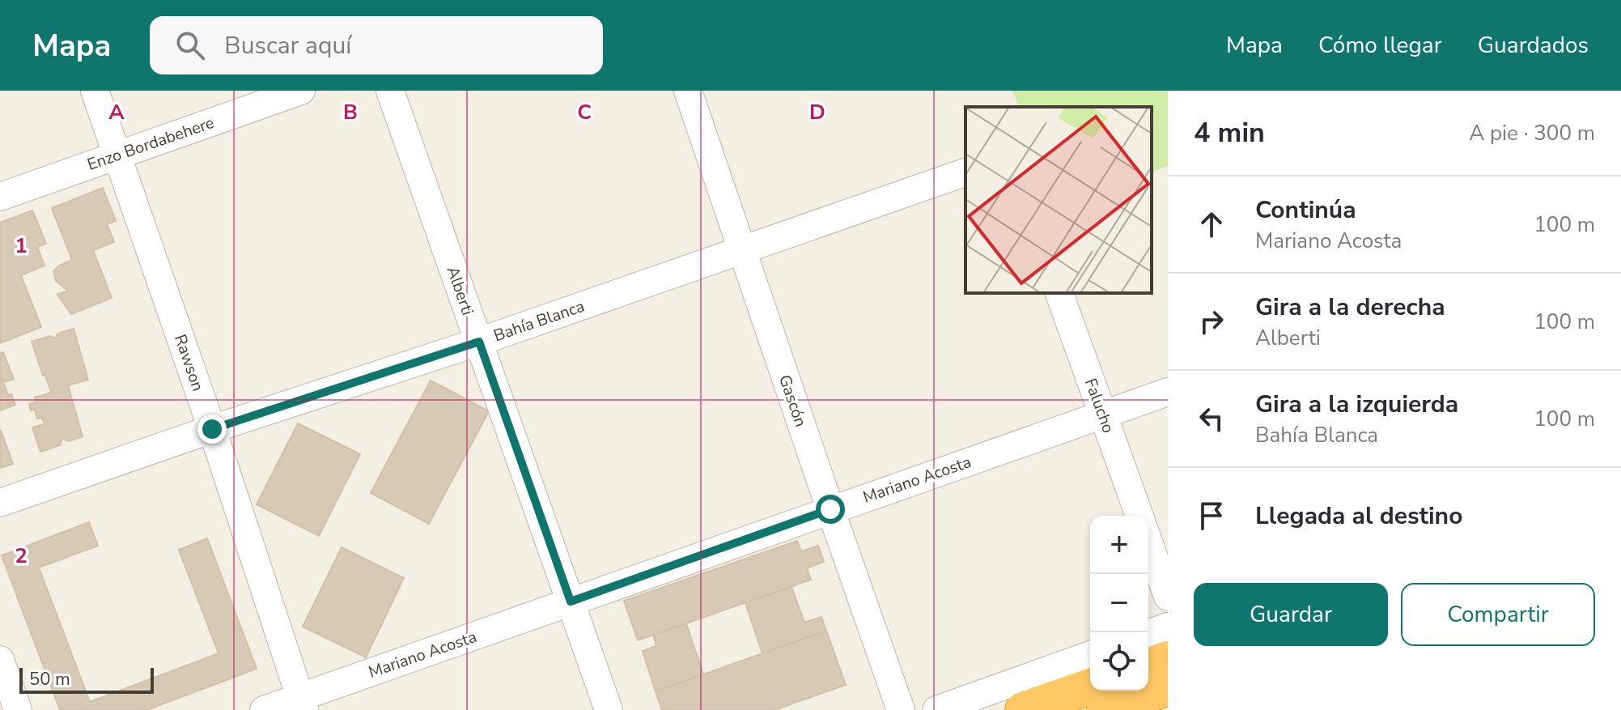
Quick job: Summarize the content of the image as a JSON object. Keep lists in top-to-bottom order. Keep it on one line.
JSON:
{"streets":{"street":["Enzo Bordabehere","Alberti","Bahía Blanca","Rawson","Gascón","Falucho","Mariano Acosta"]},"crossings":[["Enzo Bordabehere","Rawson"],["Alberti","Bahía Blanca"],["Alberti","Mariano Acosta"],["Bahía Blanca","Rawson"],["Bahía Blanca","Gascón"],["Rawson","Mariano Acosta"],["Gascón","Mariano Acosta"],["Falucho","Mariano Acosta"]],"scale_bar":"50 m","page":{"header":"Mapa","search":"Buscar aquí","nav":["Mapa","Cómo llegar","Guardados"],"heading":["4 min","A pie · 300 m"],"list":[["Continúa","Mariano Acosta","100 m"],["Gira a la derecha","Alberti","100 m"],["Gira a la izquierda","Bahía Blanca","100 m"],"Llegada al destino"],"map_buttons":["+","−"],"buttons":["Guardar","Compartir"],"scale":"50 m"},"grid":{"columns":["A","B","C","D"],"rows":["1","2"]}}
